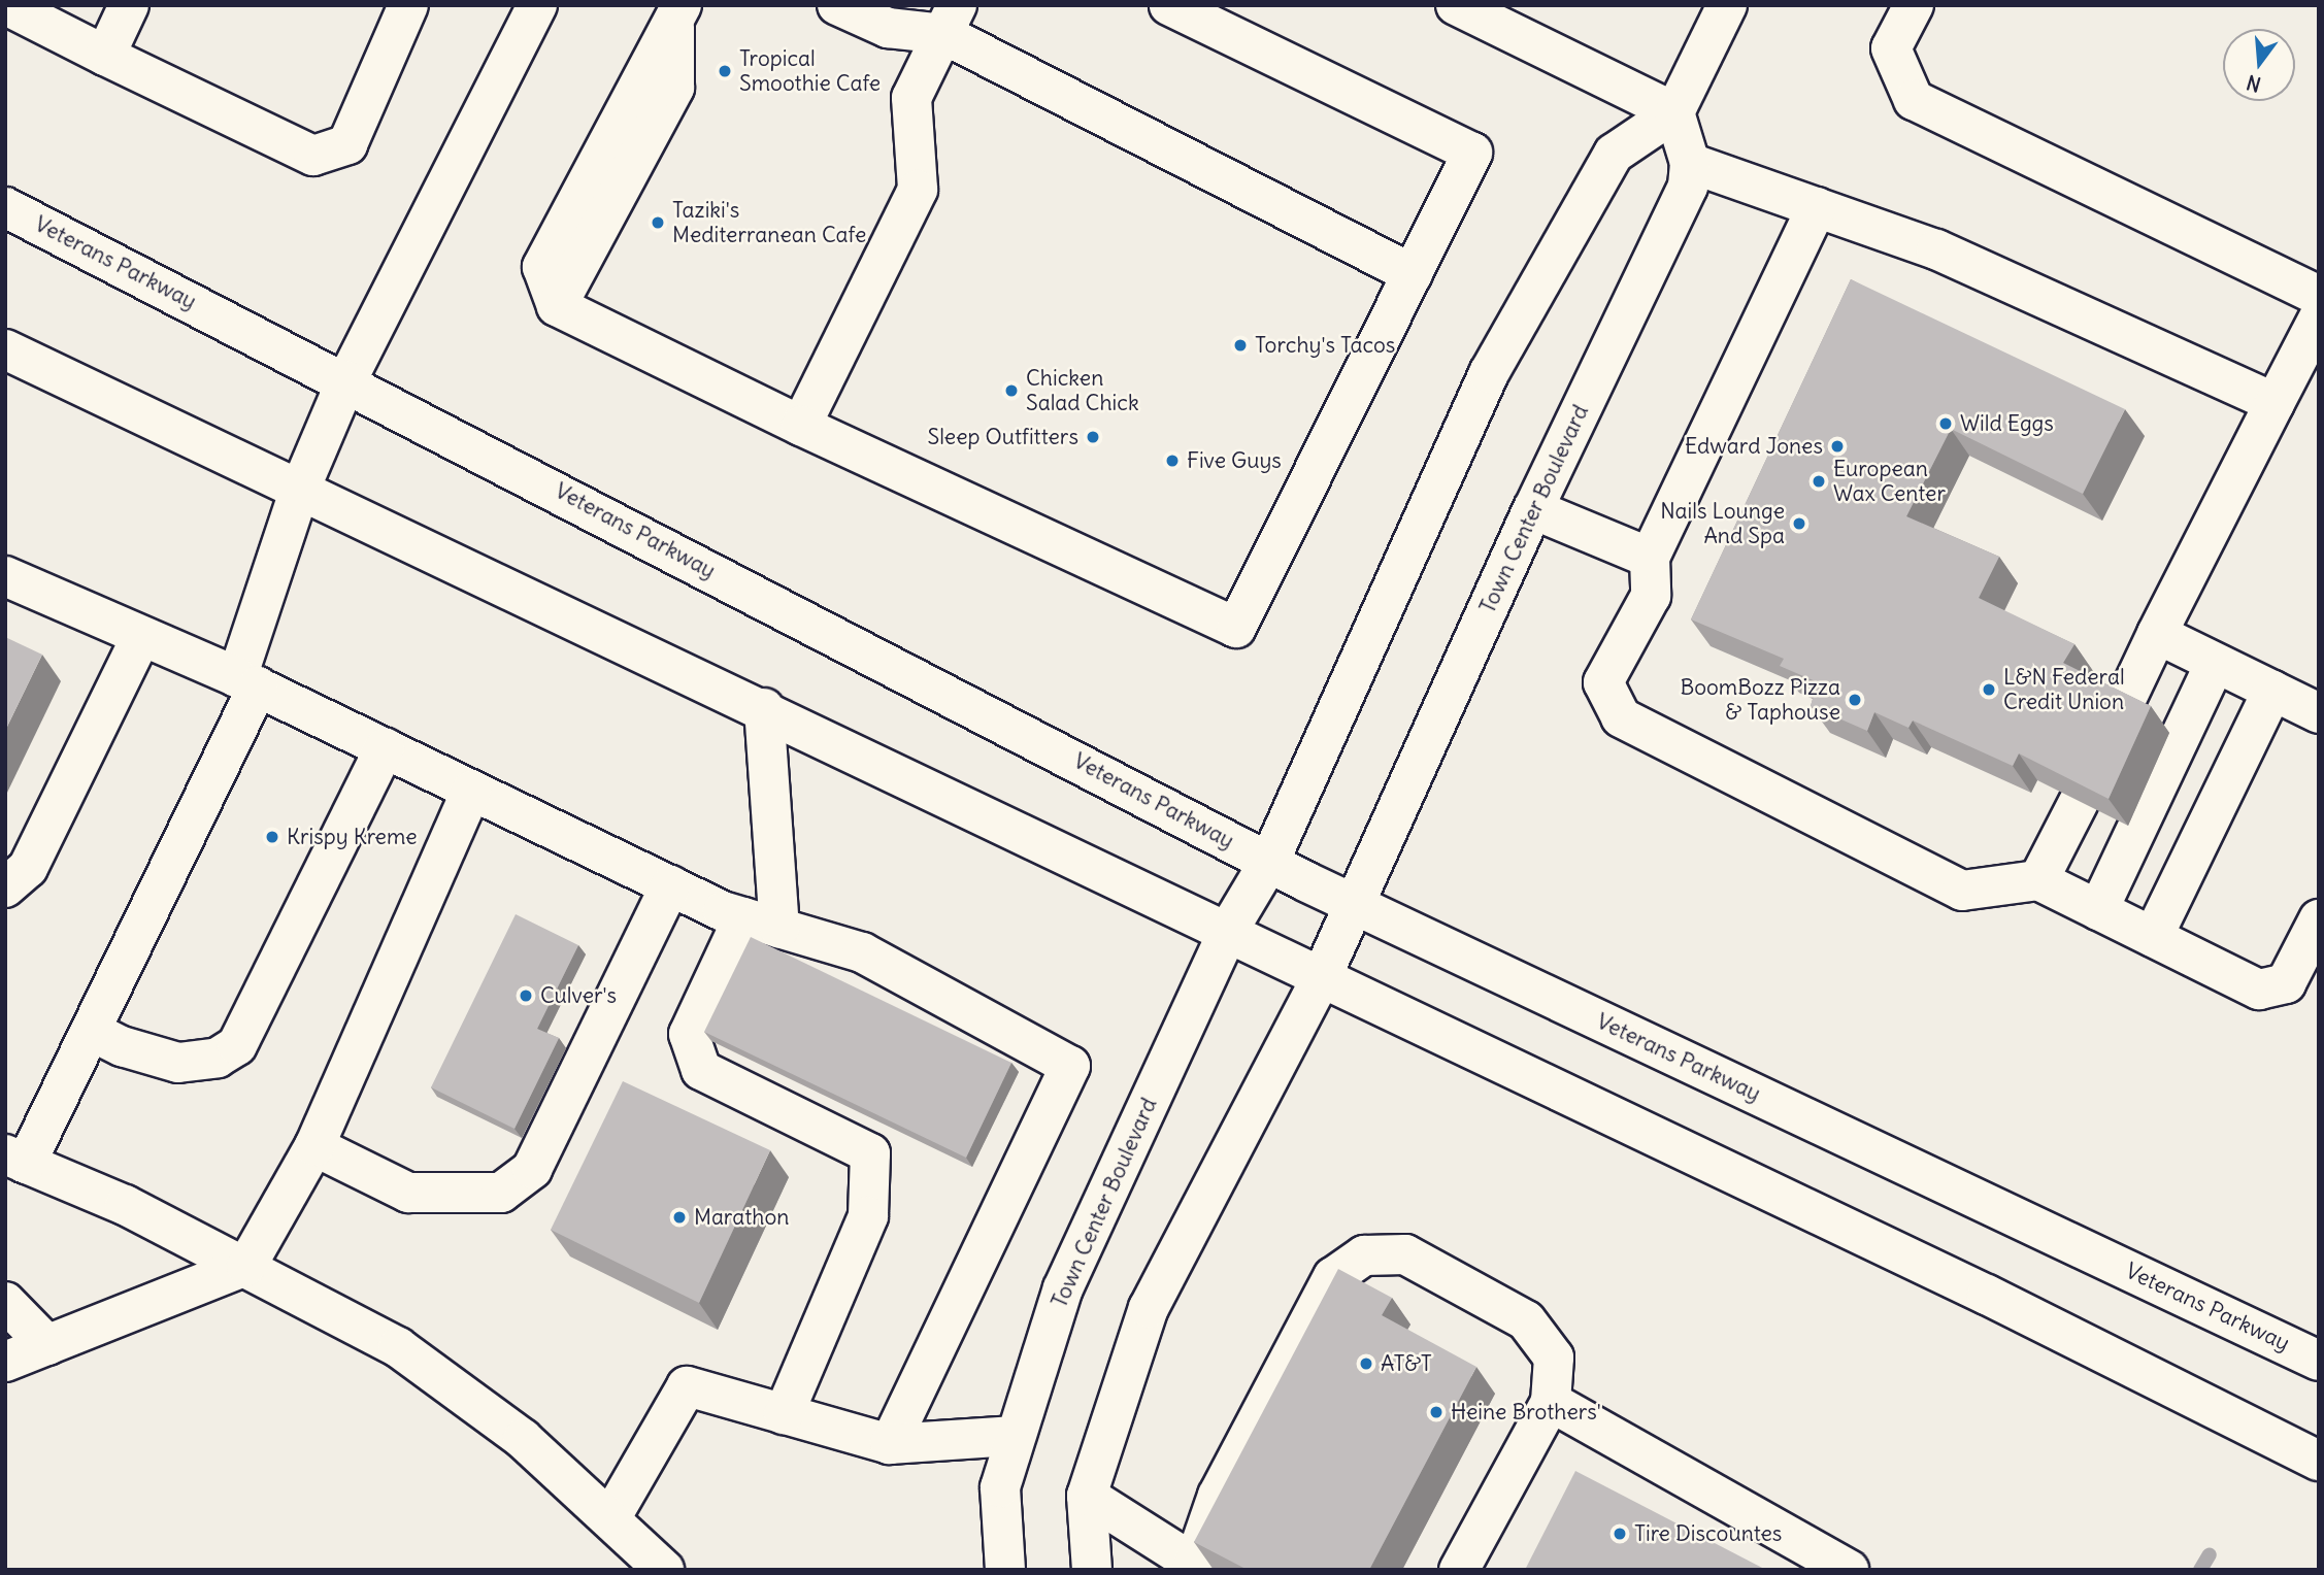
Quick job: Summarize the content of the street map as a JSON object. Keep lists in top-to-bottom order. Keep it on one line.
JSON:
{"streets":{"main road":["Veterans Parkway","Town Center Boulevard"]},"crossings":[["Veterans Parkway","Town Center Boulevard"]],"places":["Tropical Smoothie Cafe","Taziki's Mediterranean Cafe","Torchy's Tacos","Chicken Salad Chick","Wild Eggs","Sleep Outfitters","Edward Jones","Five Guys","European Wax Center","Nails Lounge And Spa","L&N Federal Credit Union","BoomBozz Pizza & Taphouse","Krispy Kreme","Culver's","Marathon","AT&T","Heine Brothers'","Tire Discountes"],"north":"bottom"}
